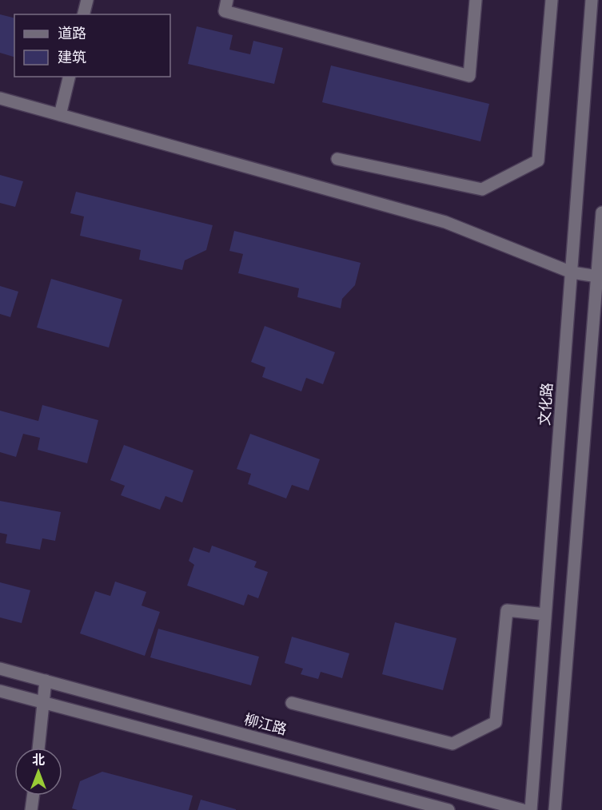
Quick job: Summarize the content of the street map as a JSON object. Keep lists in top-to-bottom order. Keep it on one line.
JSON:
{"streets":{"street":["文化路","柳江路"]},"legend":["道路","建筑"],"north":"top"}
